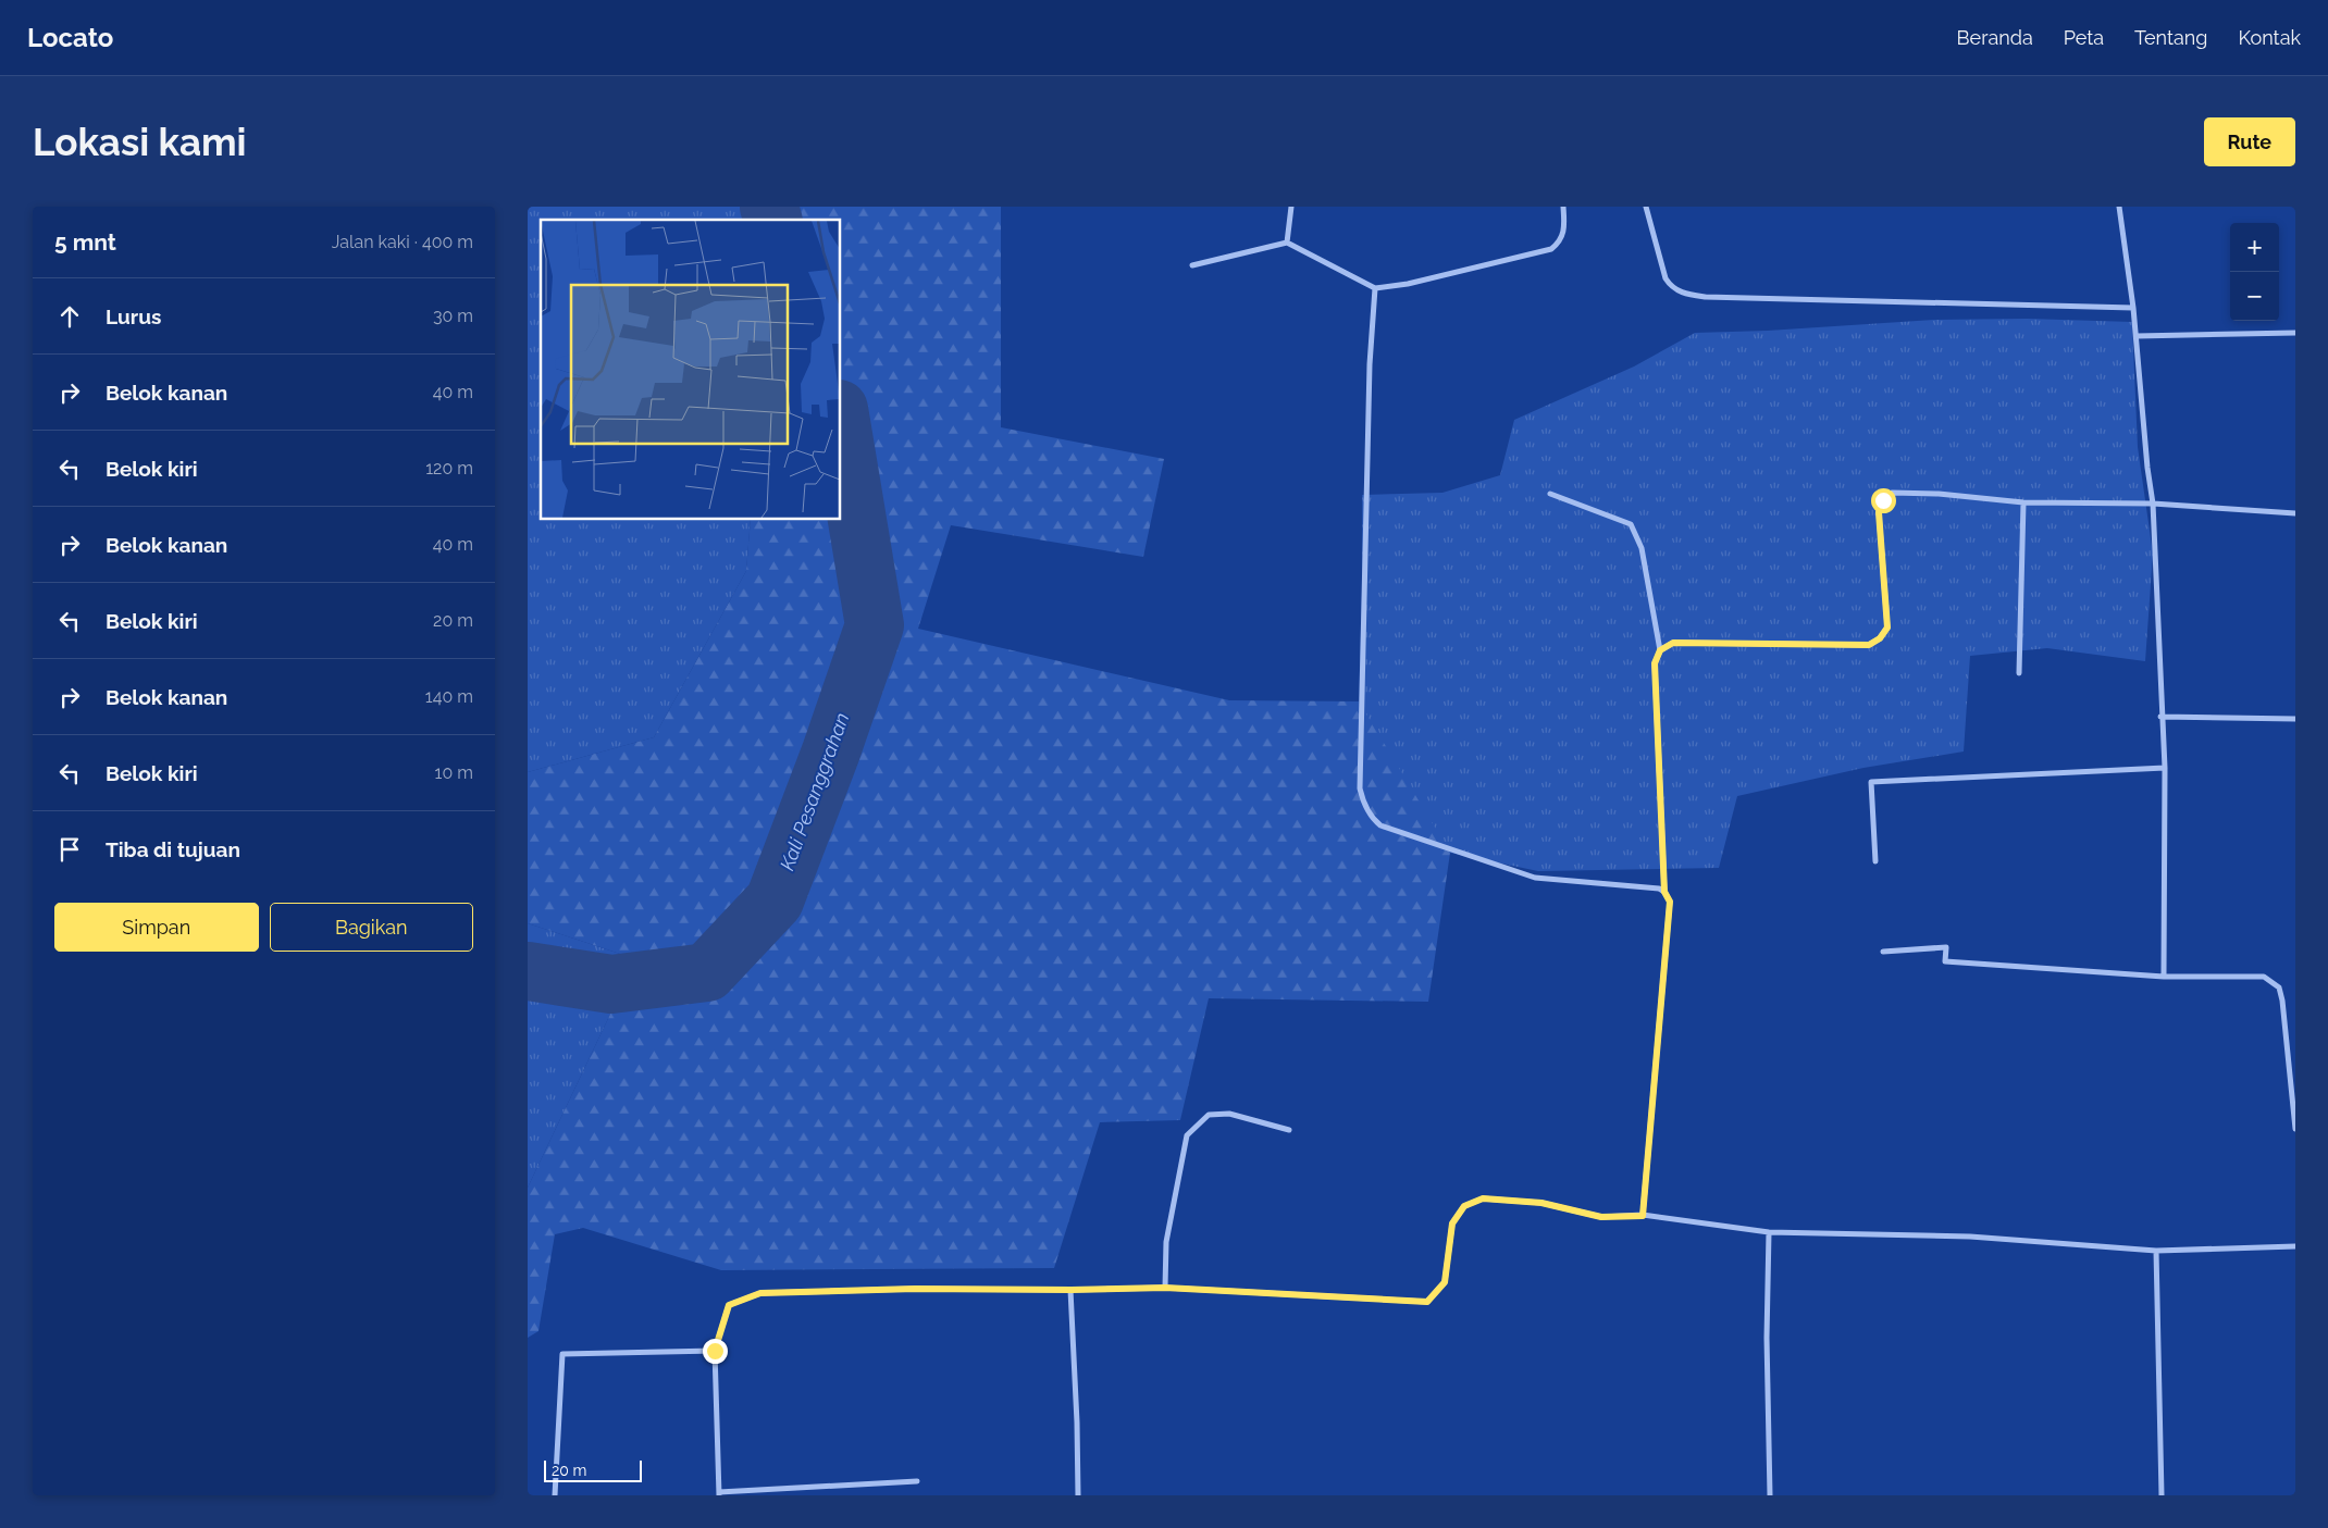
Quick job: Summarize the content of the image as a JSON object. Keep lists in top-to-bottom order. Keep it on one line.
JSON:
{"water":["Kali Pesanggrahan"],"scale_bar":"20 m","page":{"header":"Locato","nav":["Beranda","Peta","Tentang","Kontak"],"buttons":["Rute",["Simpan","Bagikan"]],"title":"Lokasi kami","heading":["5 mnt","Jalan kaki · 400 m"],"map_buttons":["+","−"],"list":[["Lurus","30 m"],["Belok kanan","40 m"],["Belok kiri","120 m"],["Belok kanan","40 m"],["Belok kiri","20 m"],["Belok kanan","140 m"],["Belok kiri","10 m"],"Tiba di tujuan"],"scale":"20 m"}}
